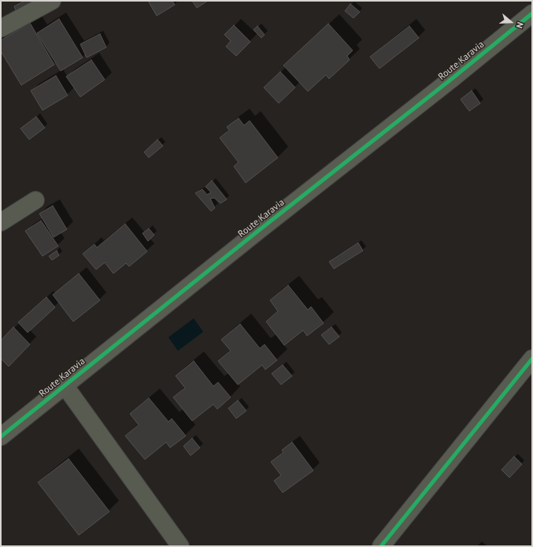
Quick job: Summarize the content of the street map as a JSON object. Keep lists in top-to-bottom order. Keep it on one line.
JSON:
{"streets":{"street":["Route Karavia"]},"north":"right"}
